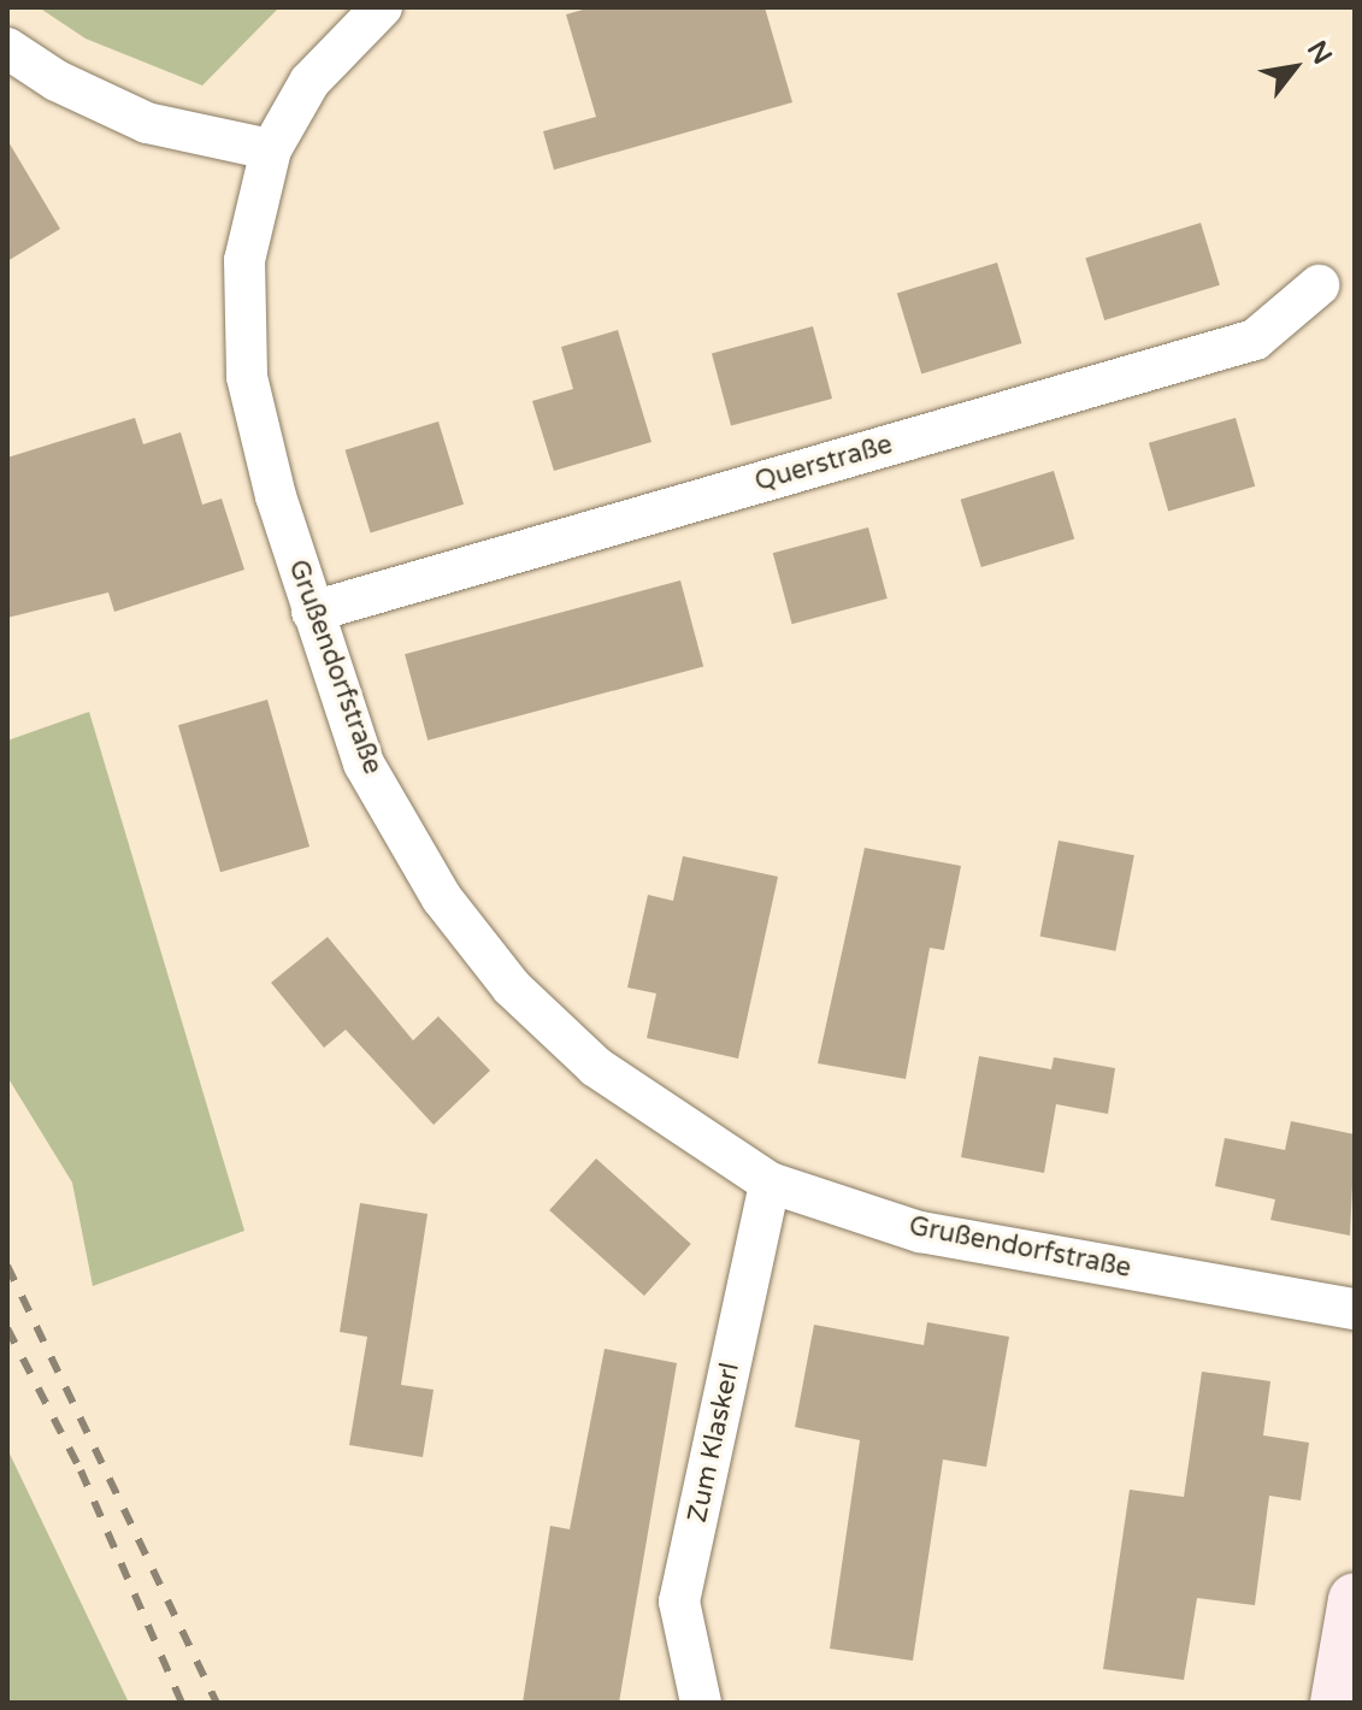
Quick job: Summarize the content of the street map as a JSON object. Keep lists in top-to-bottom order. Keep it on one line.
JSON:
{"streets":{"street":["Querstraße","Grußendorfstraße","Zum Klaskerl"]},"crossings":[["Querstraße","Grußendorfstraße"],["Grußendorfstraße","Zum Klaskerl"]],"north":"top right"}
